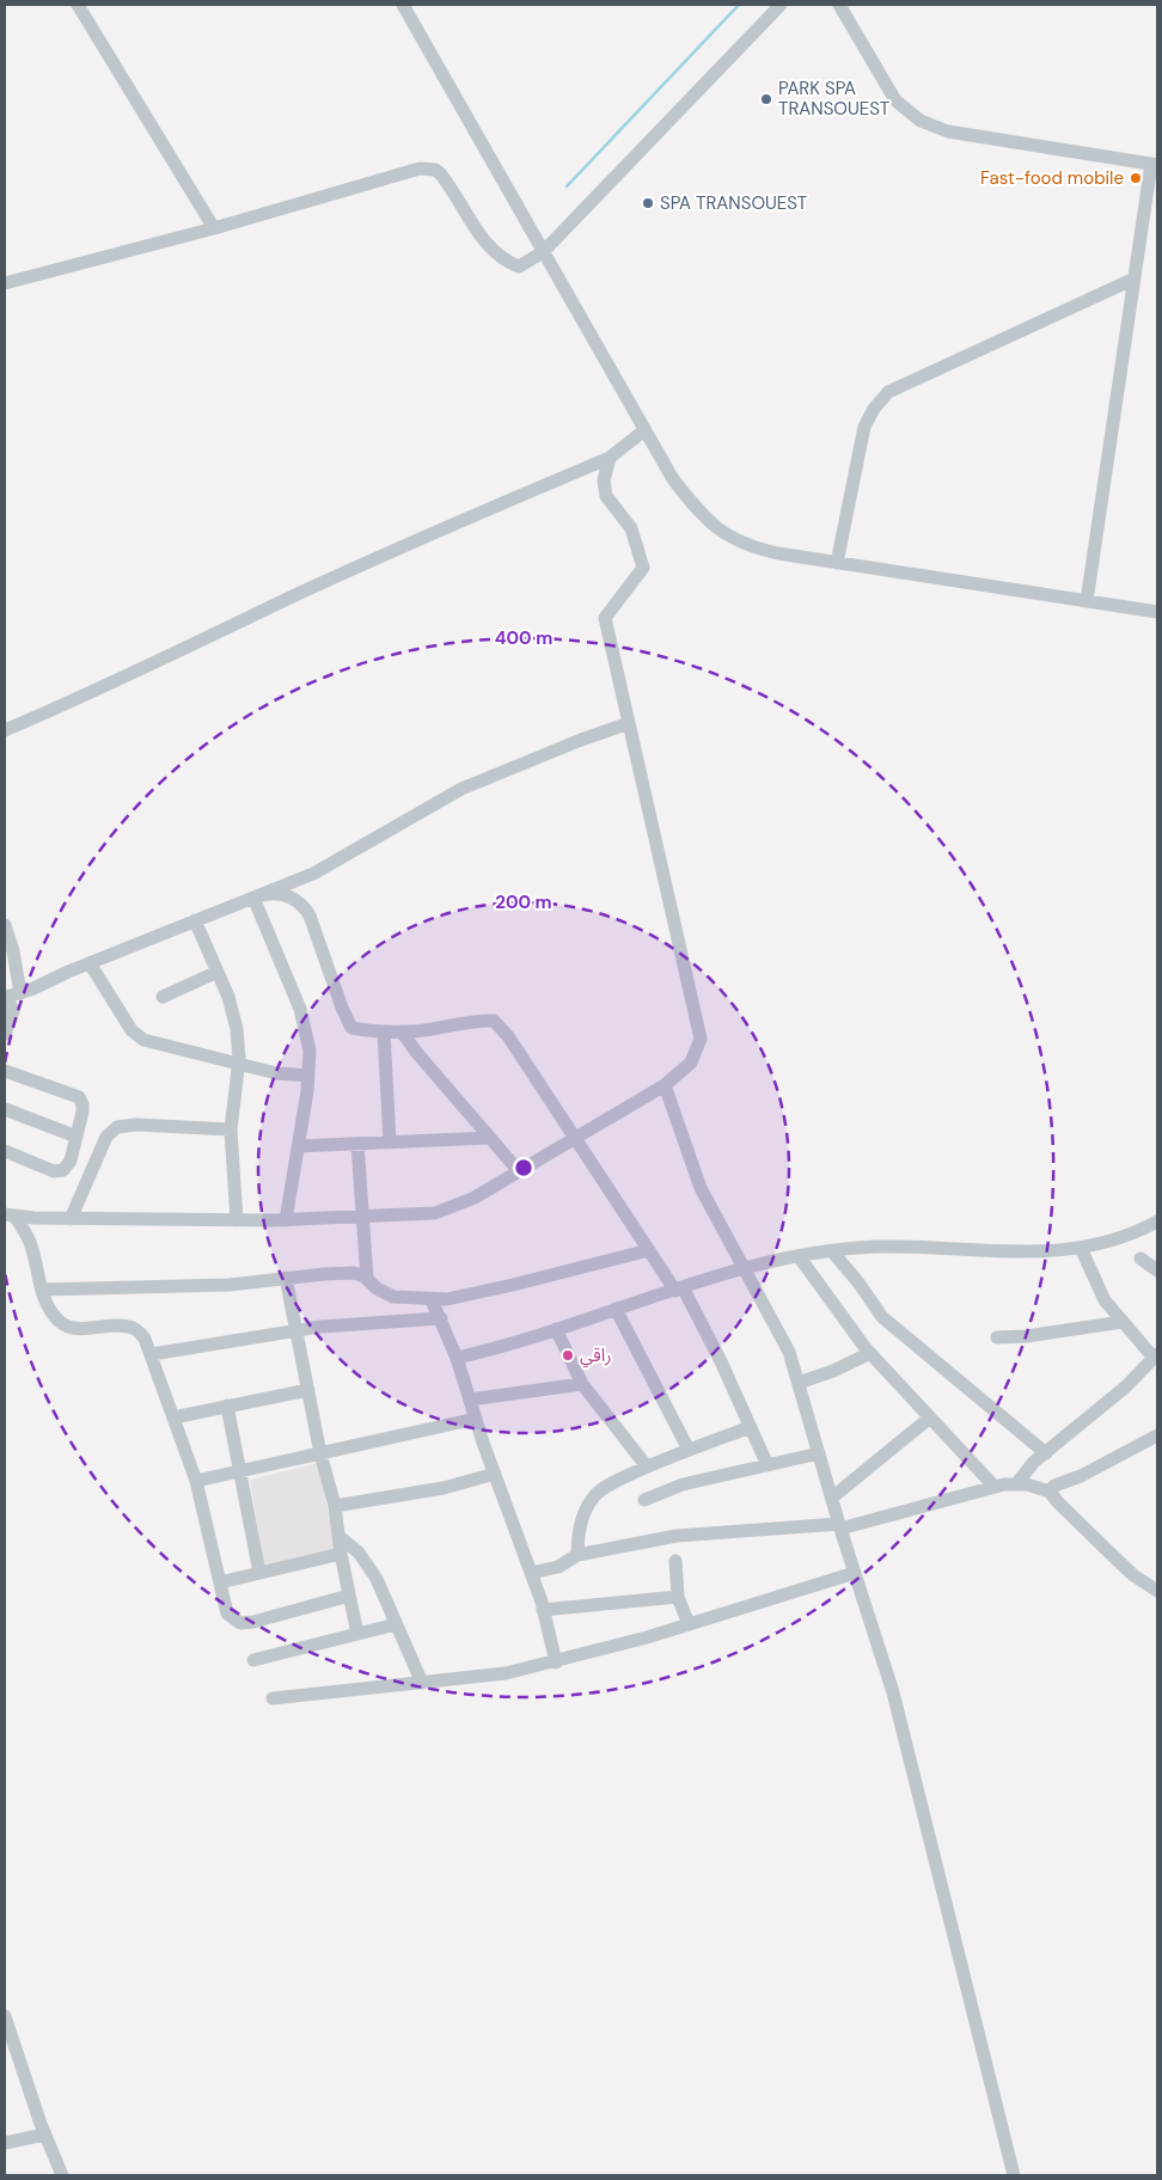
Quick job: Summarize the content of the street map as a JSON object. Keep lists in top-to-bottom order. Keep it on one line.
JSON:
{"places":["PARK SPA TRANSOUEST","Fast-food mobile","SPA TRANSOUEST","راقي"],"rings":["400 m","200 m"]}
